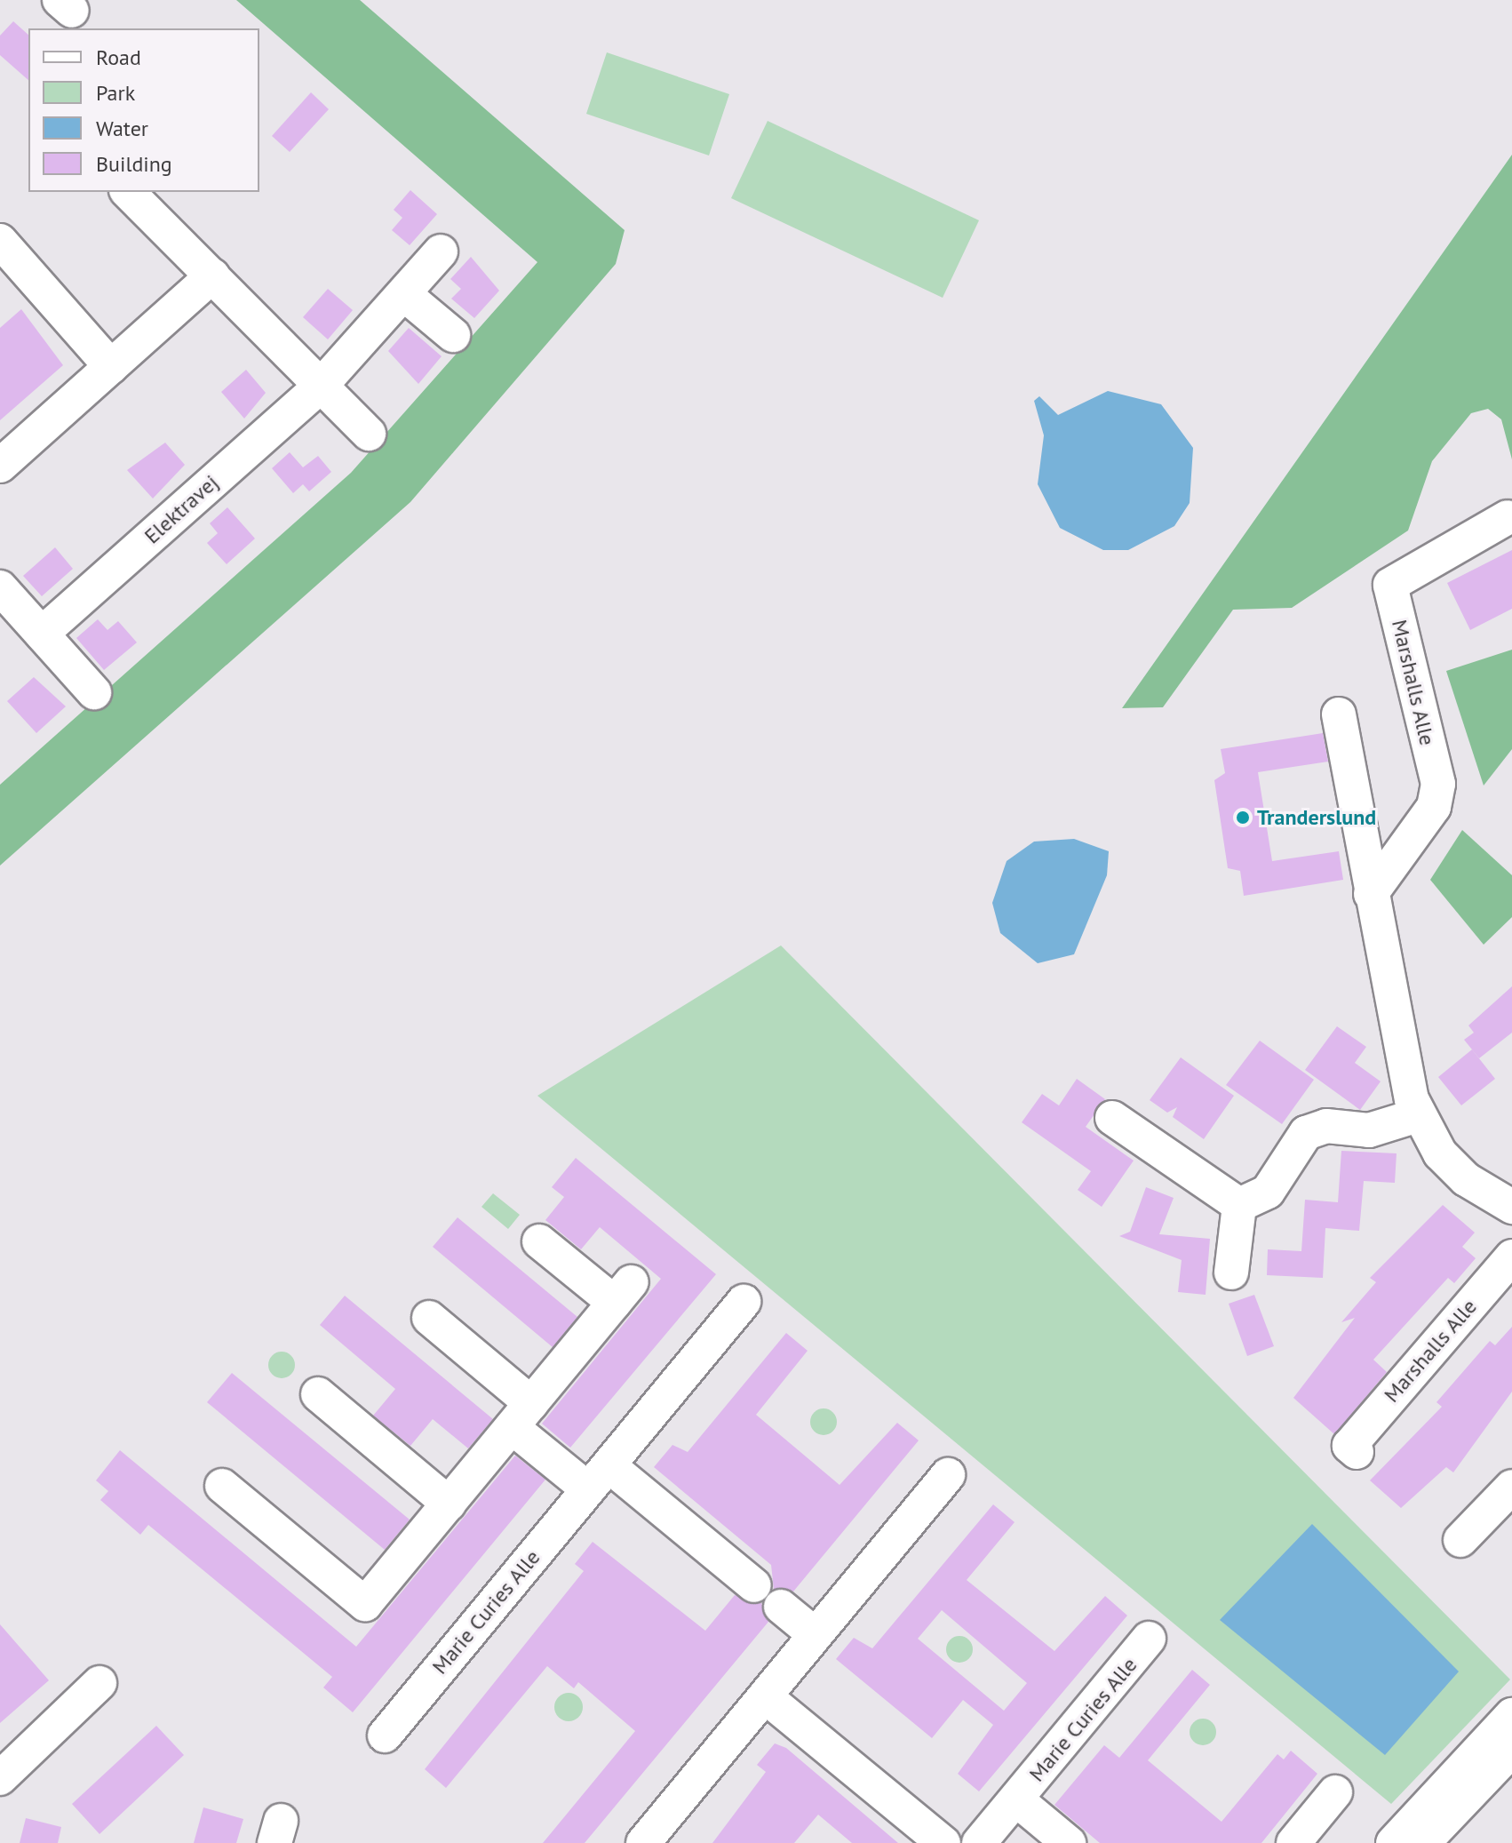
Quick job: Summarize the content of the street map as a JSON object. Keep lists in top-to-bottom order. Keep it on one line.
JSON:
{"streets":{"street":["Elektravej","Marshalls Alle","Marie Curies Alle"]},"places":["Tranderslund"],"legend":["Road","Park","Water","Building"]}
